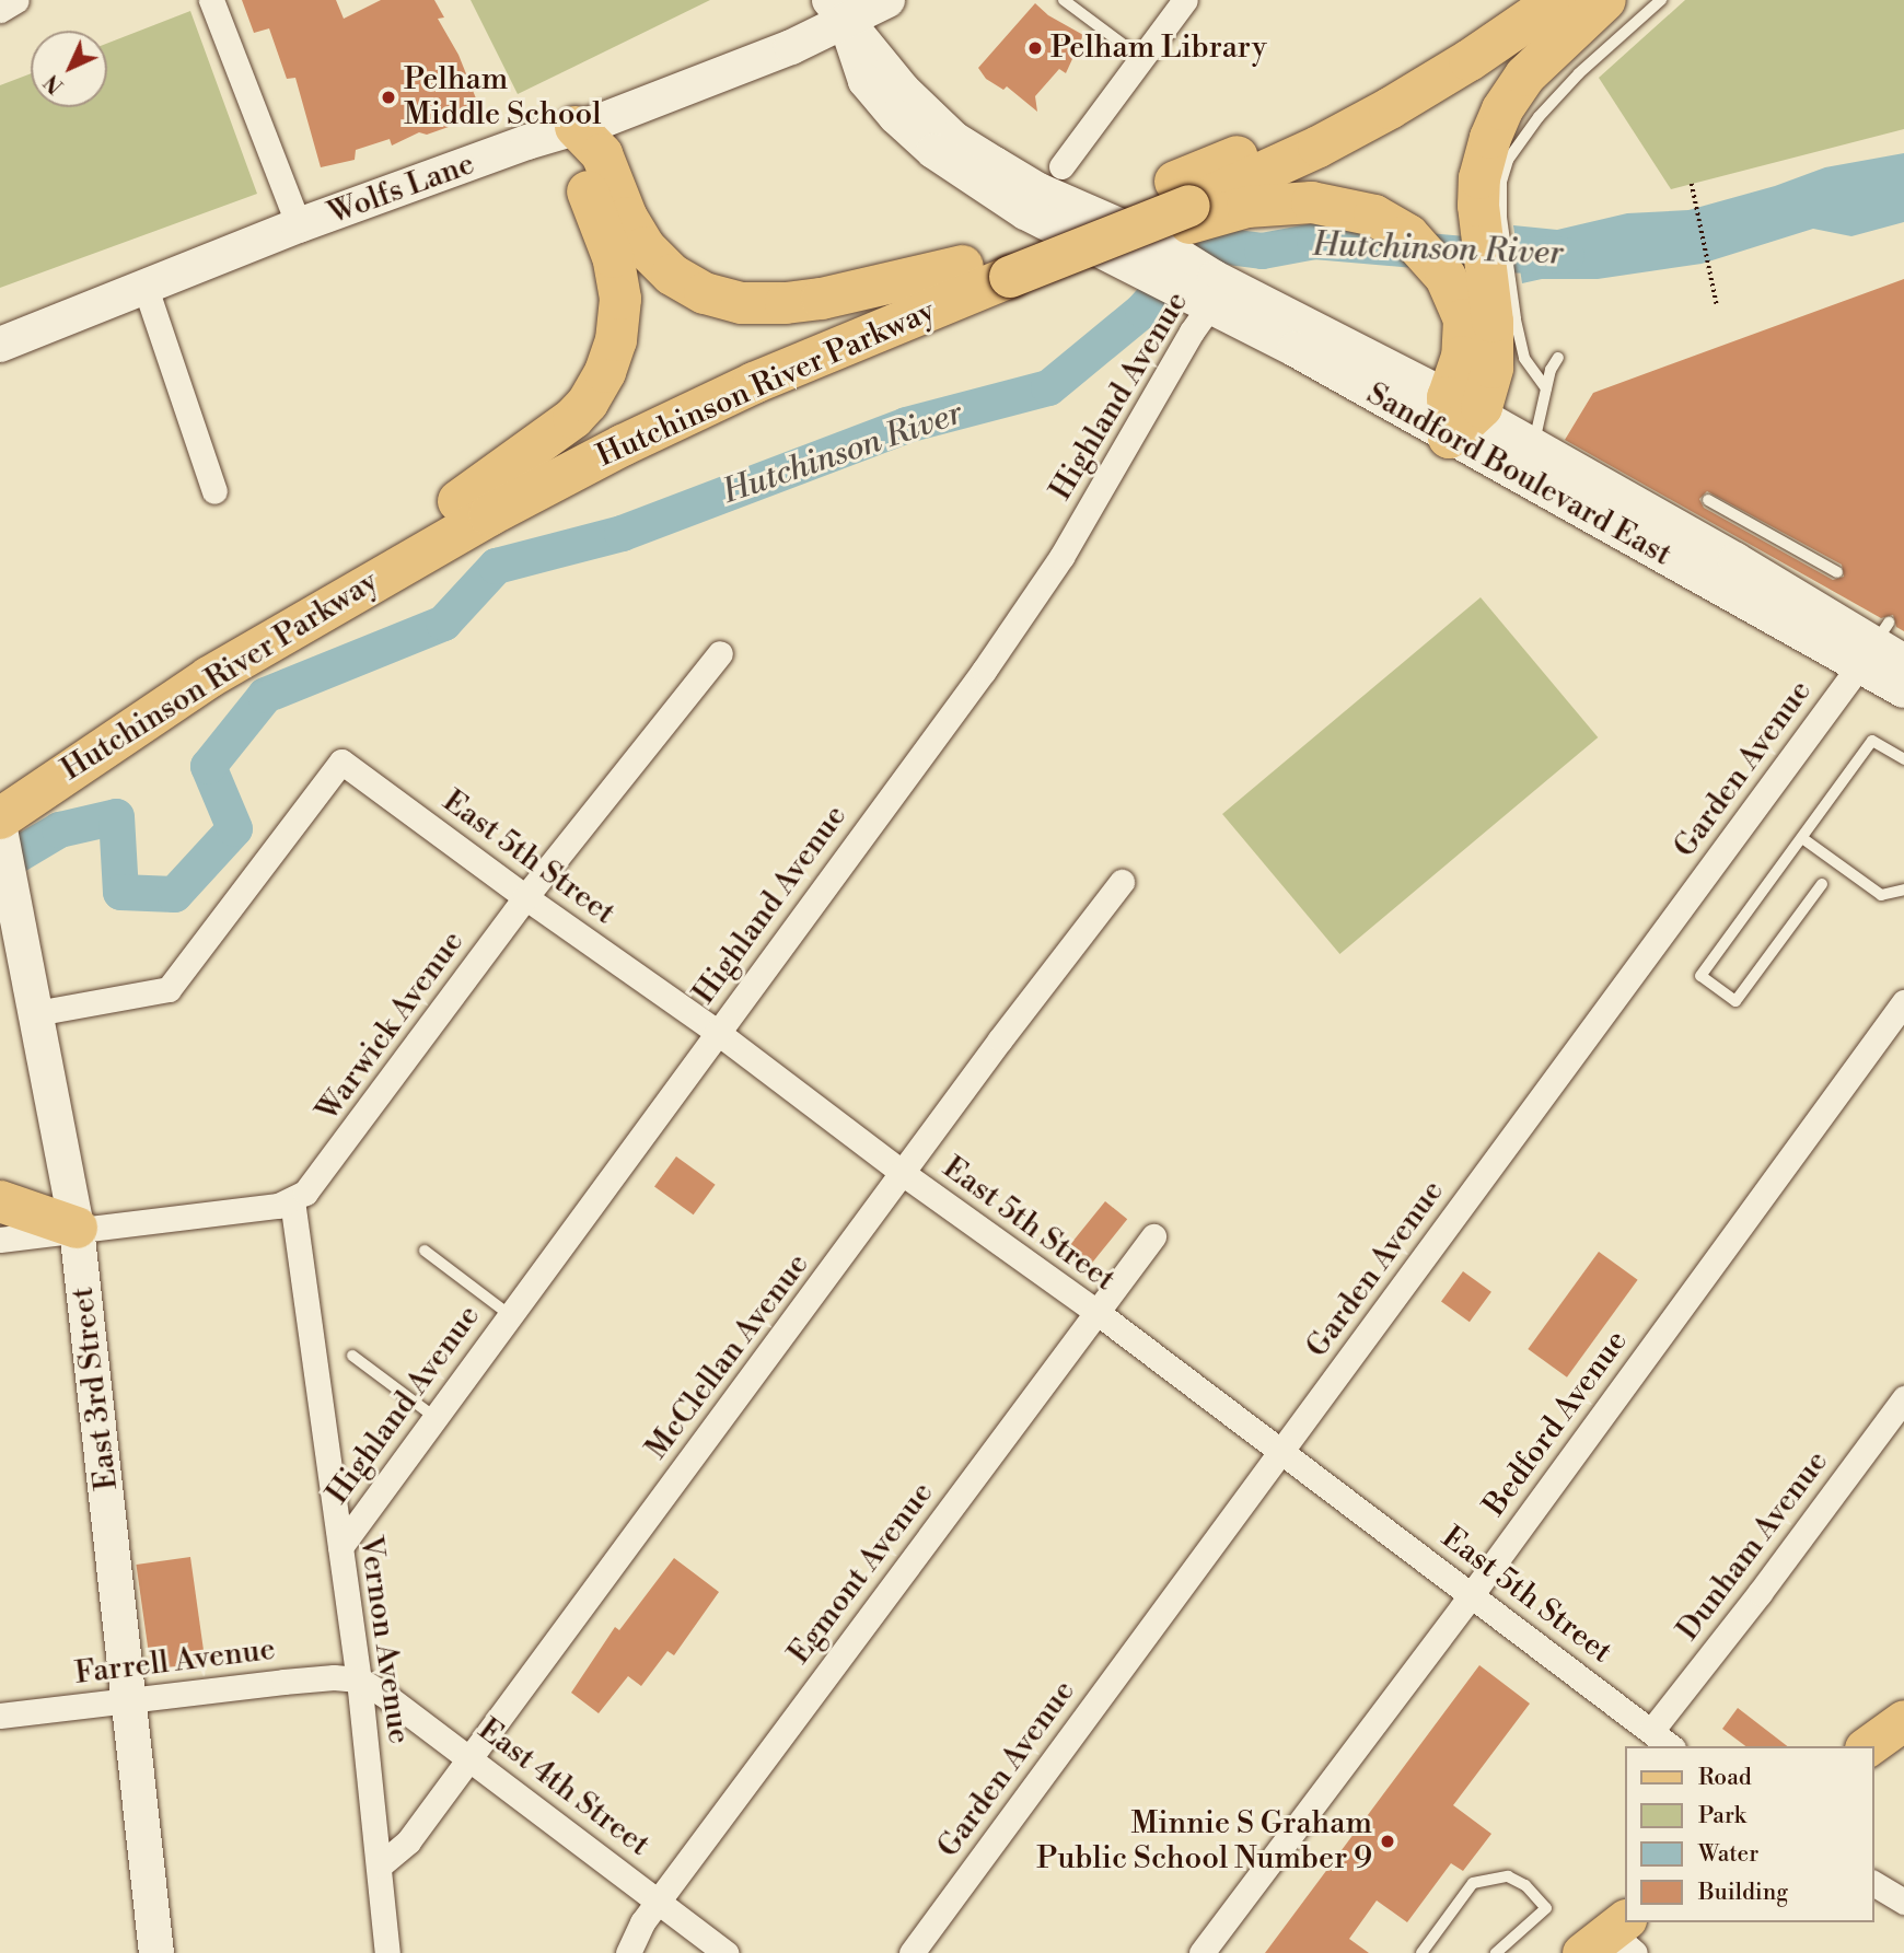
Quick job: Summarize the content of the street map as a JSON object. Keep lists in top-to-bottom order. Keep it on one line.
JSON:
{"streets":{"highway":["Hutchinson River Parkway"],"street":["Wolfs Lane","Highland Avenue","Sandford Boulevard East","Garden Avenue","East 5th Street","Warwick Avenue","McClellan Avenue","East 3rd Street","Bedford Avenue","Dunham Avenue","Egmont Avenue","Vernon Avenue","Farrell Avenue","East 4th Street"]},"crossings":[["Wolfs Lane","Sandford Boulevard East"],["Hutchinson River Parkway","Sandford Boulevard East"],["Highland Avenue","Sandford Boulevard East"],["Highland Avenue","East 5th Street"],["Highland Avenue","Vernon Avenue"],["Sandford Boulevard East","Garden Avenue"],["Garden Avenue","East 5th Street"],["East 5th Street","Warwick Avenue"],["East 5th Street","McClellan Avenue"],["East 5th Street","East 3rd Street"],["East 5th Street","Bedford Avenue"],["East 5th Street","Dunham Avenue"],["East 5th Street","Egmont Avenue"],["Warwick Avenue","East 3rd Street"],["Warwick Avenue","Vernon Avenue"],["McClellan Avenue","Vernon Avenue"],["McClellan Avenue","East 4th Street"],["East 3rd Street","Farrell Avenue"],["Egmont Avenue","East 4th Street"],["Vernon Avenue","Farrell Avenue"],["Vernon Avenue","East 4th Street"],["Farrell Avenue","East 4th Street"]],"water":["Hutchinson River"],"places":["Pelham Library","Pelham Middle School","Minnie S Graham Public School Number 9"],"legend":["Road","Park","Water","Building"],"north":"bottom left"}
